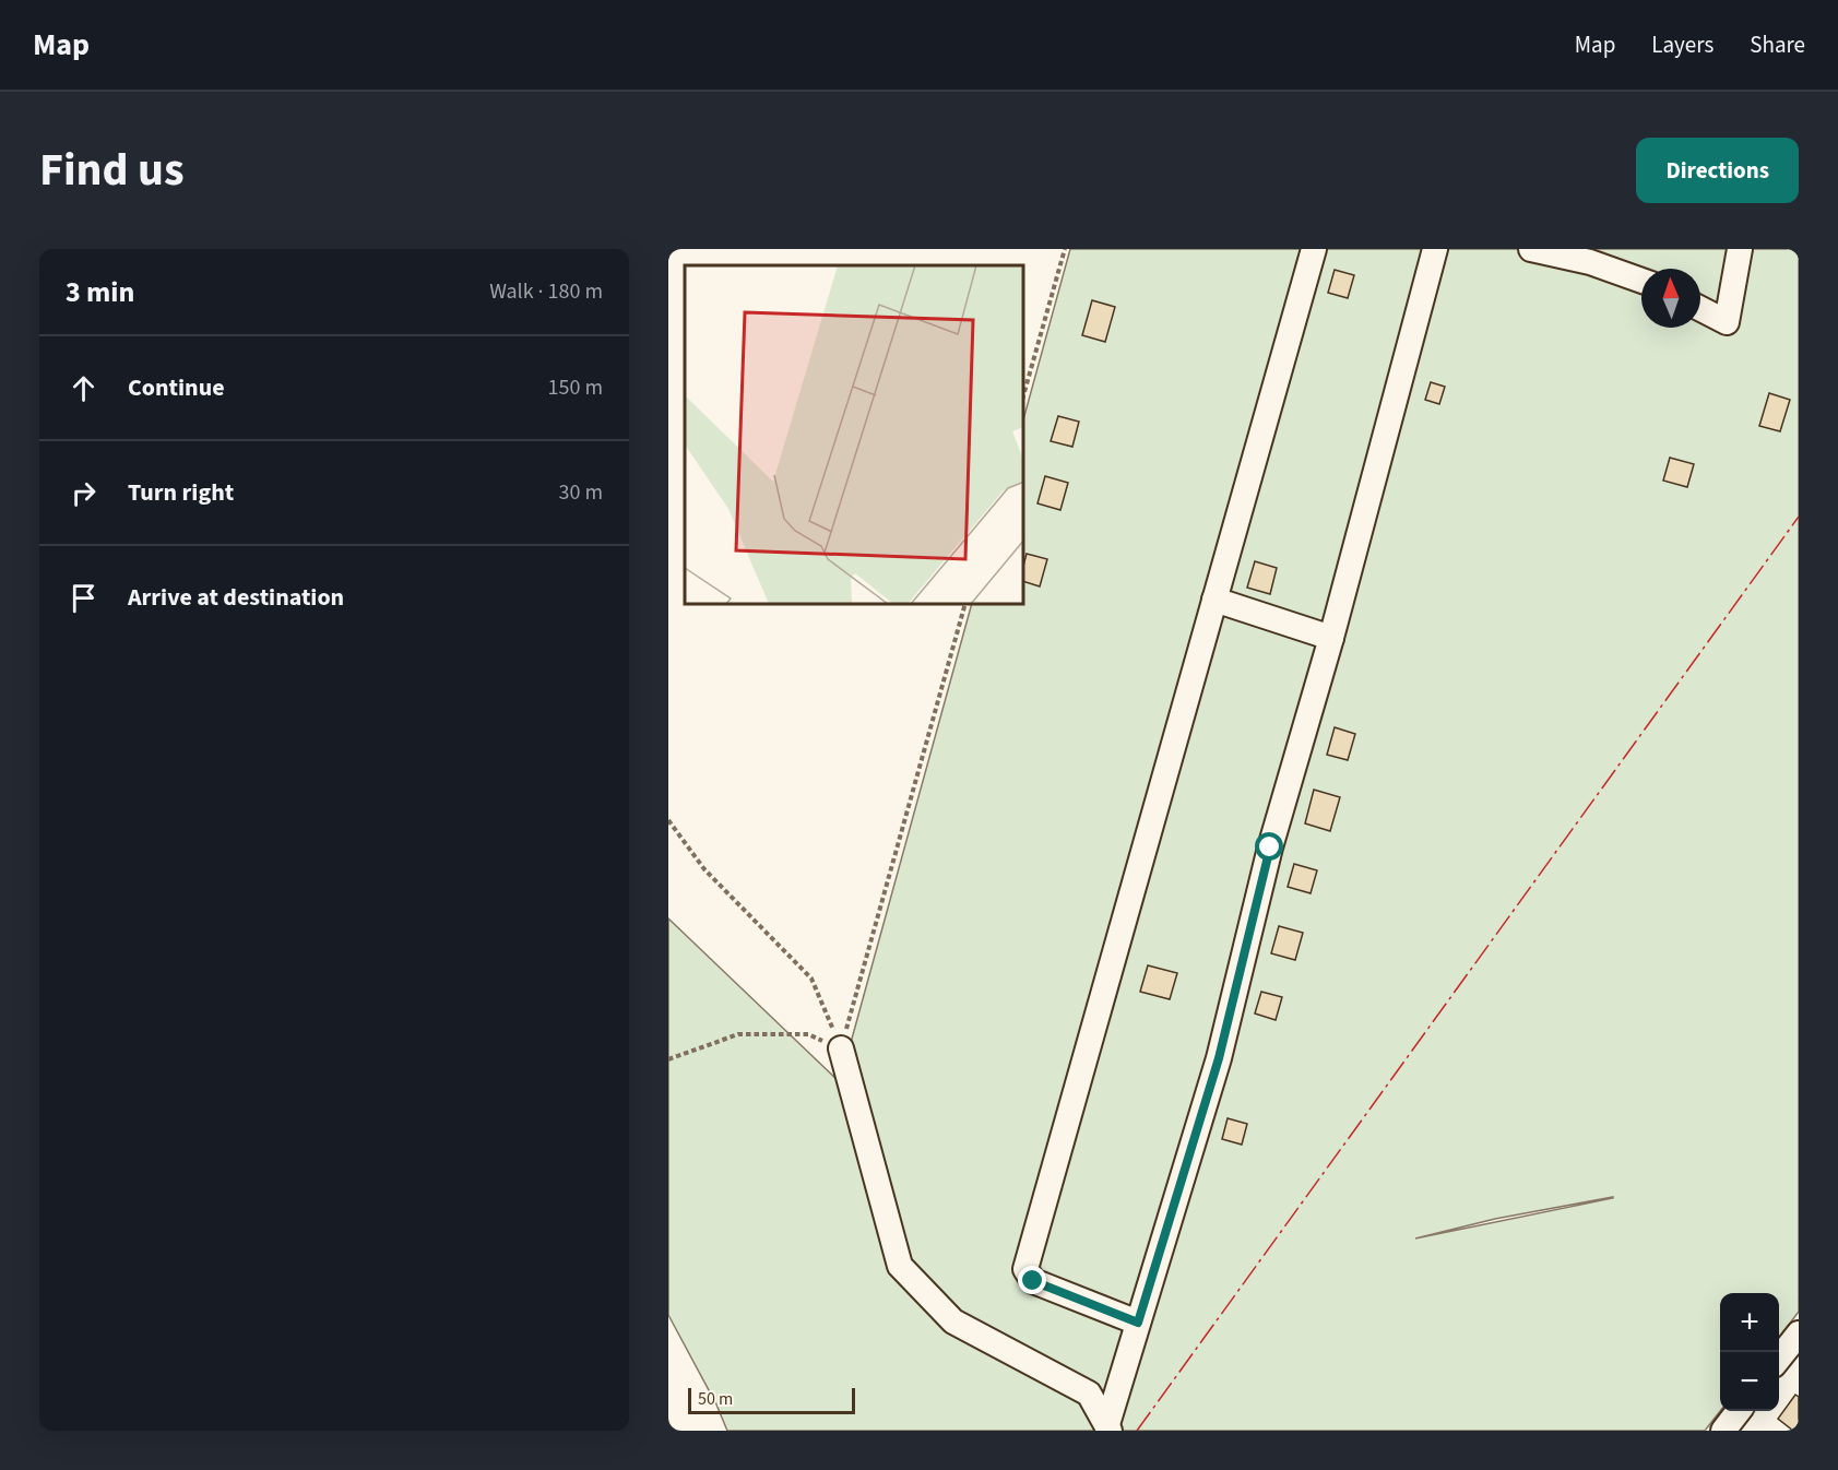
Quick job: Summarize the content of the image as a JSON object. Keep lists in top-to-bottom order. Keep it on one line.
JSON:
{"scale_bar":"50 m","north":"top","page":{"header":"Map","nav":["Map","Layers","Share"],"title":"Find us","buttons":"Directions","heading":["3 min","Walk · 180 m"],"list":[["Continue","150 m"],["Turn right","30 m"],"Arrive at destination"],"map_buttons":["+","−"],"scale":"50 m"}}
